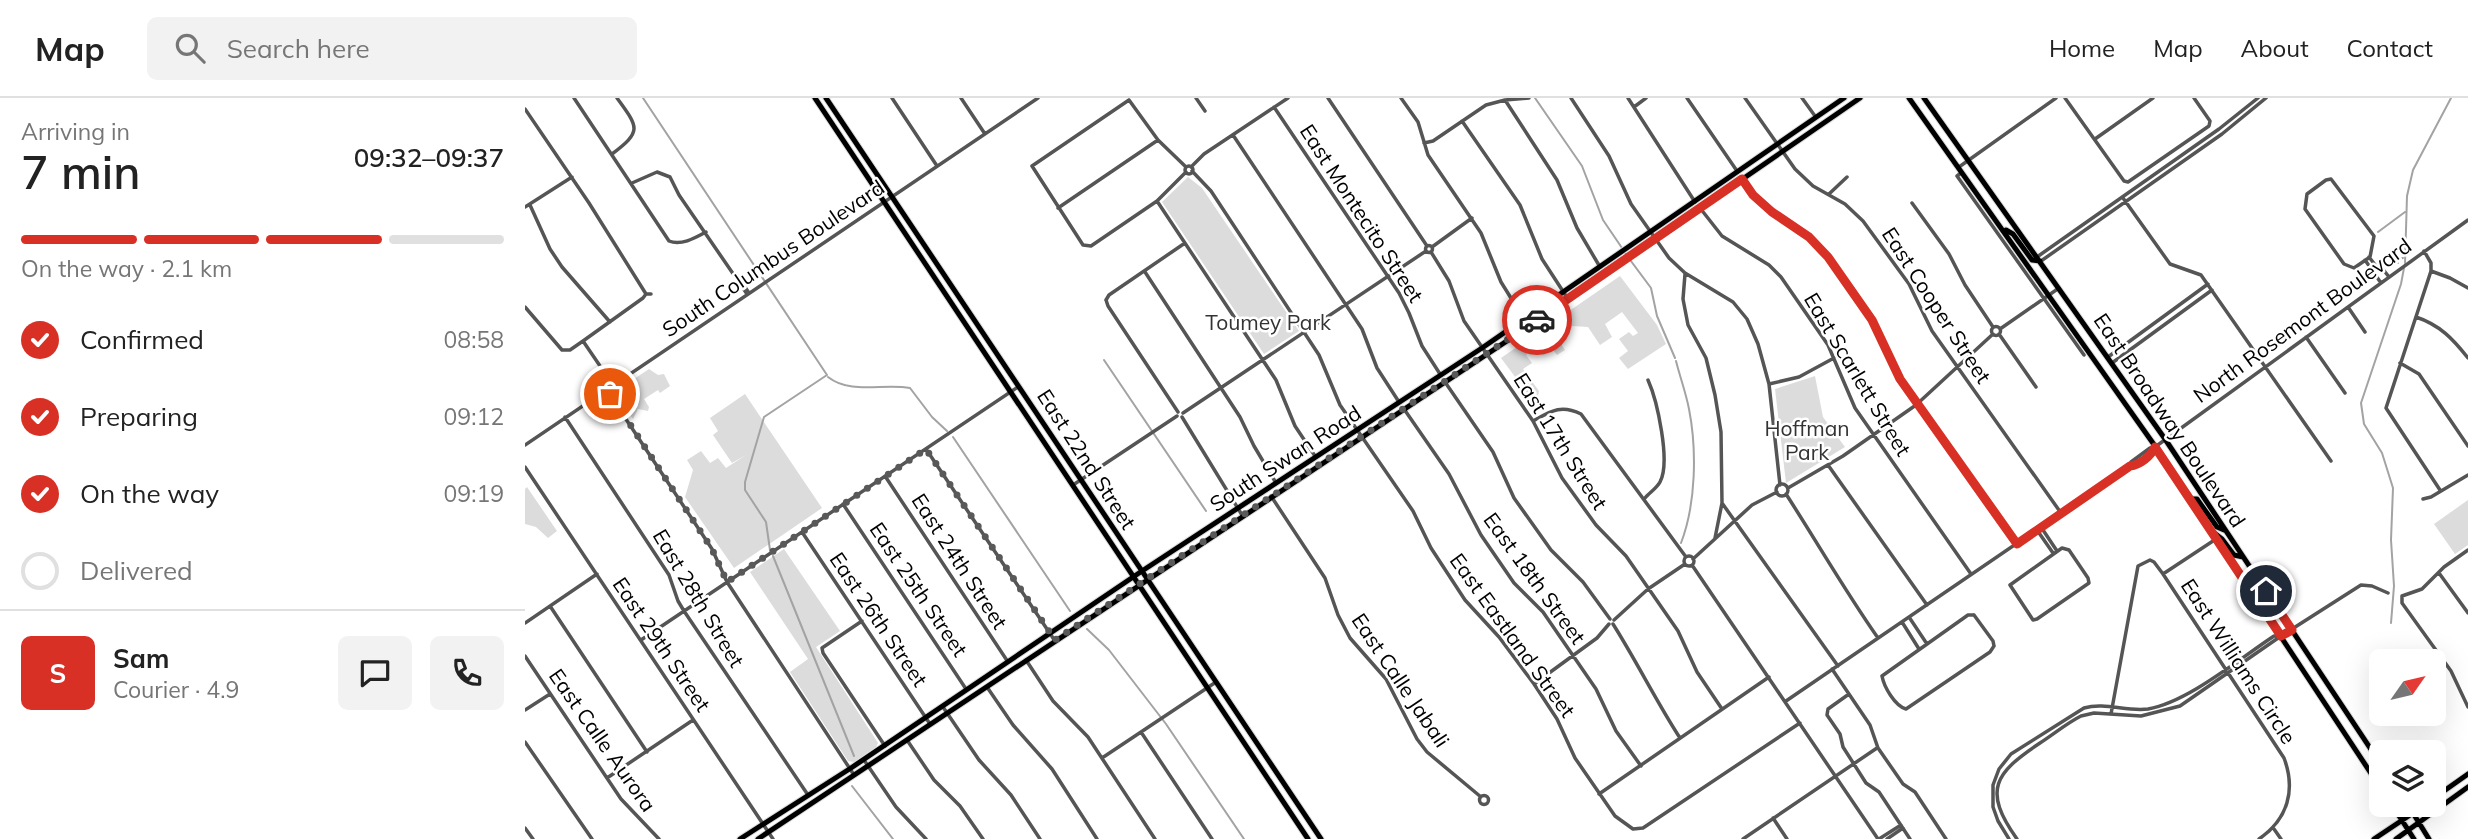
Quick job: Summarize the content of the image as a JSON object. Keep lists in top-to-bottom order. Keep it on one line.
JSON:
{"streets":{"main road":["East Broadway Boulevard","South Swan Road","East 22nd Street"],"street":["East Montecito Street","South Columbus Boulevard","East Cooper Street","North Rosemont Boulevard","East Scarlett Street","East 17th Street","East 24th Street","East 18th Street","East 25th Street","East 28th Street","East 26th Street","East Eastland Street","East 29th Street","East Williams Circle","East Calle Jabali","East Calle Aurora"]},"crossings":[["East Montecito Street","South Swan Road"],["South Columbus Boulevard","East 22nd Street"],["South Columbus Boulevard","East 28th Street"],["East Cooper Street","North Rosemont Boulevard"],["East Cooper Street","South Swan Road"],["North Rosemont Boulevard","East Scarlett Street"],["North Rosemont Boulevard","East Broadway Boulevard"],["East Scarlett Street","South Swan Road"],["East Broadway Boulevard","East Williams Circle"],["East 17th Street","South Swan Road"],["South Swan Road","East 22nd Street"],["South Swan Road","East 24th Street"],["South Swan Road","East 18th Street"],["South Swan Road","East 25th Street"],["South Swan Road","East 28th Street"],["South Swan Road","East 26th Street"],["South Swan Road","East Eastland Street"],["South Swan Road","East 29th Street"],["South Swan Road","East Calle Jabali"]],"parks":["Toumey Park","Hoffman Park"],"north":"top right","page":{"header":"Map","search":"Search here","nav":["Home","Map","About","Contact"],"heading":["7 min","Arriving in","09:32–09:37"],"panel":["Sam","Courier · 4.9"],"bar":"On the way · 2.1 km","list":[["Confirmed","08:58"],["Preparing","09:12"],["On the way","09:19"],"Delivered"],"round":"S"}}
